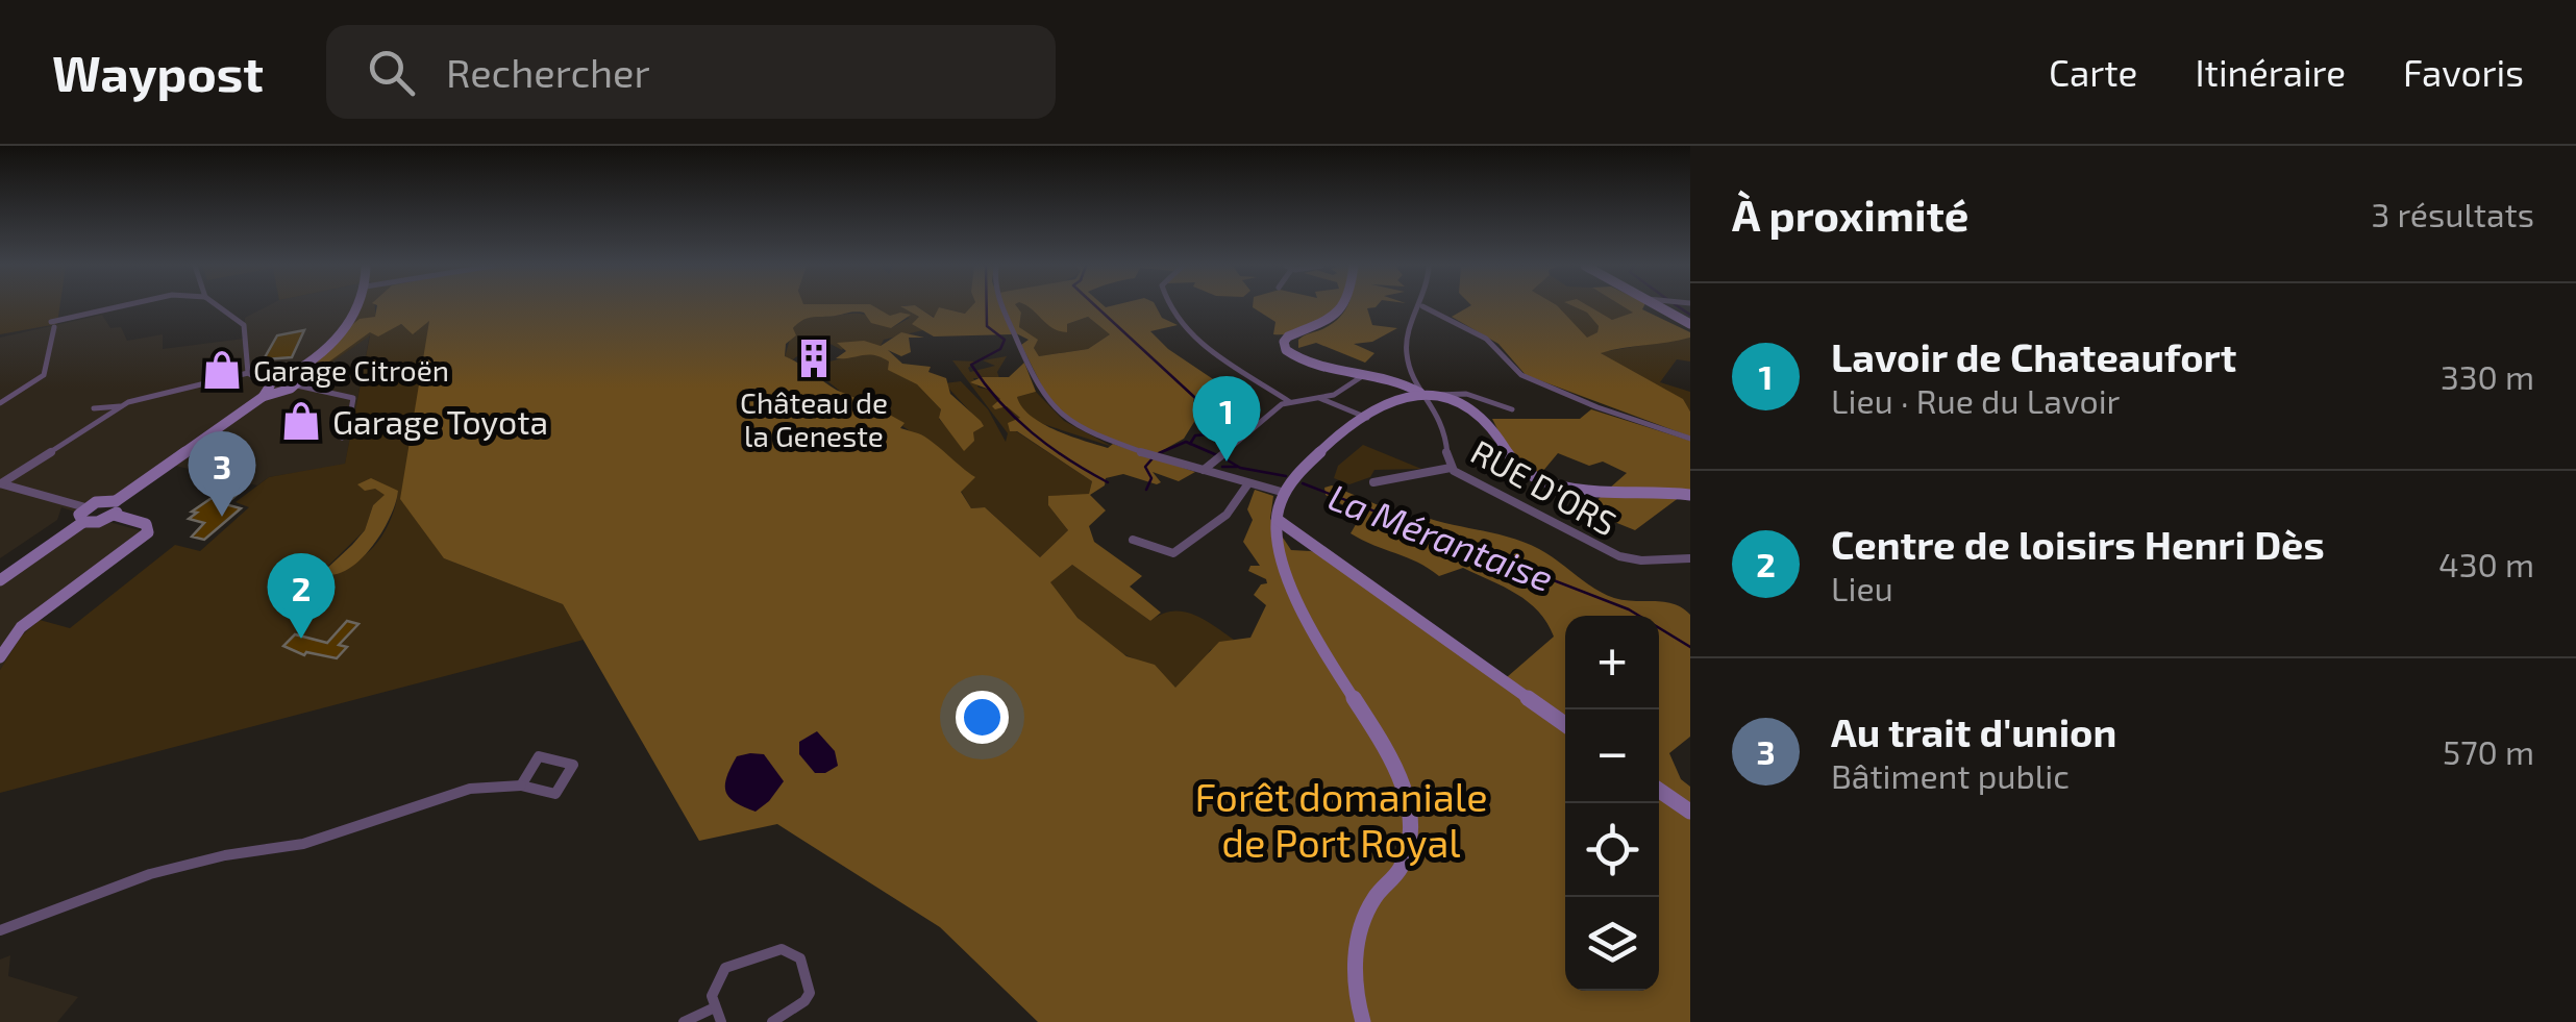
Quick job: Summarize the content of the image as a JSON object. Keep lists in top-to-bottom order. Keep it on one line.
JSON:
{"streets":{"street":["RUE D'ORS"]},"water":["La Mérantaise"],"parks":["Forêt domaniale de Port Royal"],"places":{"building":["Château de la Geneste"],"shop":["Garage Citroën","Garage Toyota"]},"page":{"header":"Waypost","search":"Rechercher","nav":["Carte","Itinéraire","Favoris"],"heading":["À proximité","3 résultats"],"list":[{"mark":"1","name":"Lavoir de Chateaufort","note":"Lieu · Rue du Lavoir","value":"330 m"},{"mark":"2","name":"Centre de loisirs Henri Dès","note":"Lieu","value":"430 m"},{"mark":"3","name":"Au trait d'union","note":"Bâtiment public","value":"570 m"}],"pins":["1","3","2"],"map_buttons":["+","−"]}}
